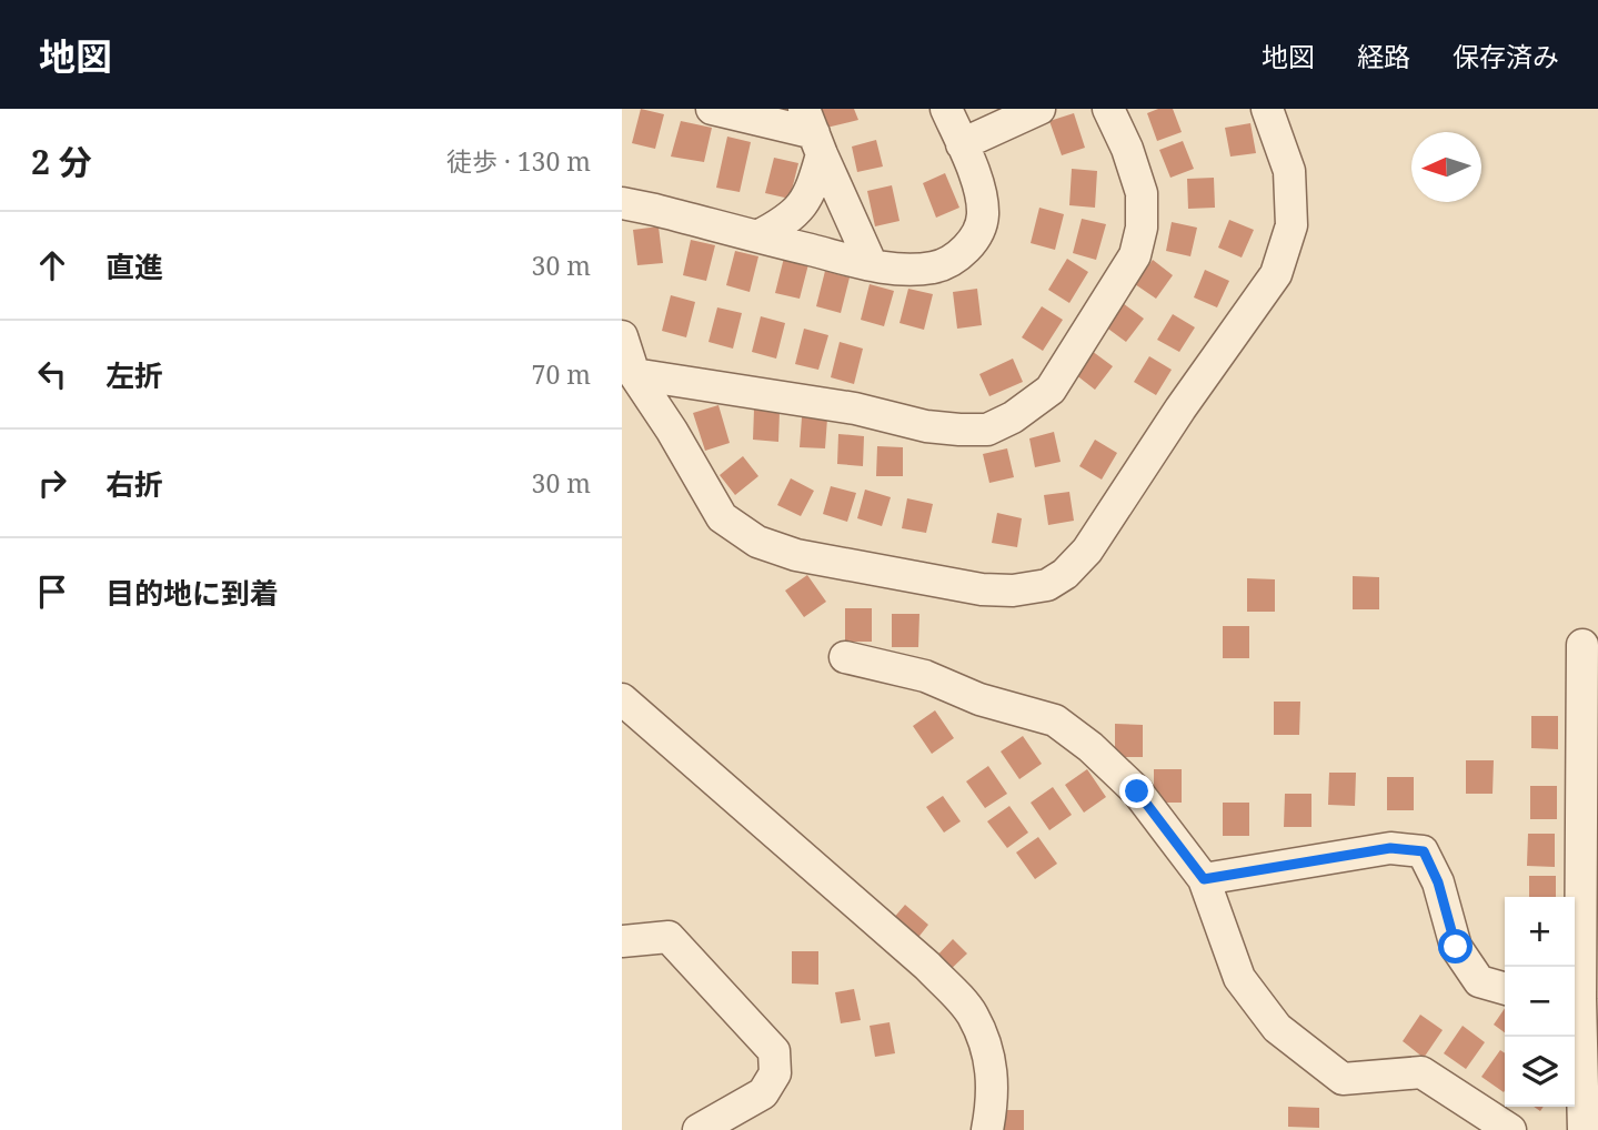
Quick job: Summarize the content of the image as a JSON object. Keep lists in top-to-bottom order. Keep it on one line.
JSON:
{"north":"left","page":{"header":"地図","nav":["地図","経路","保存済み"],"heading":["2 分","徒歩 · 130 m"],"list":[["直進","30 m"],["左折","70 m"],["右折","30 m"],"目的地に到着"],"map_buttons":["+","−"]}}
